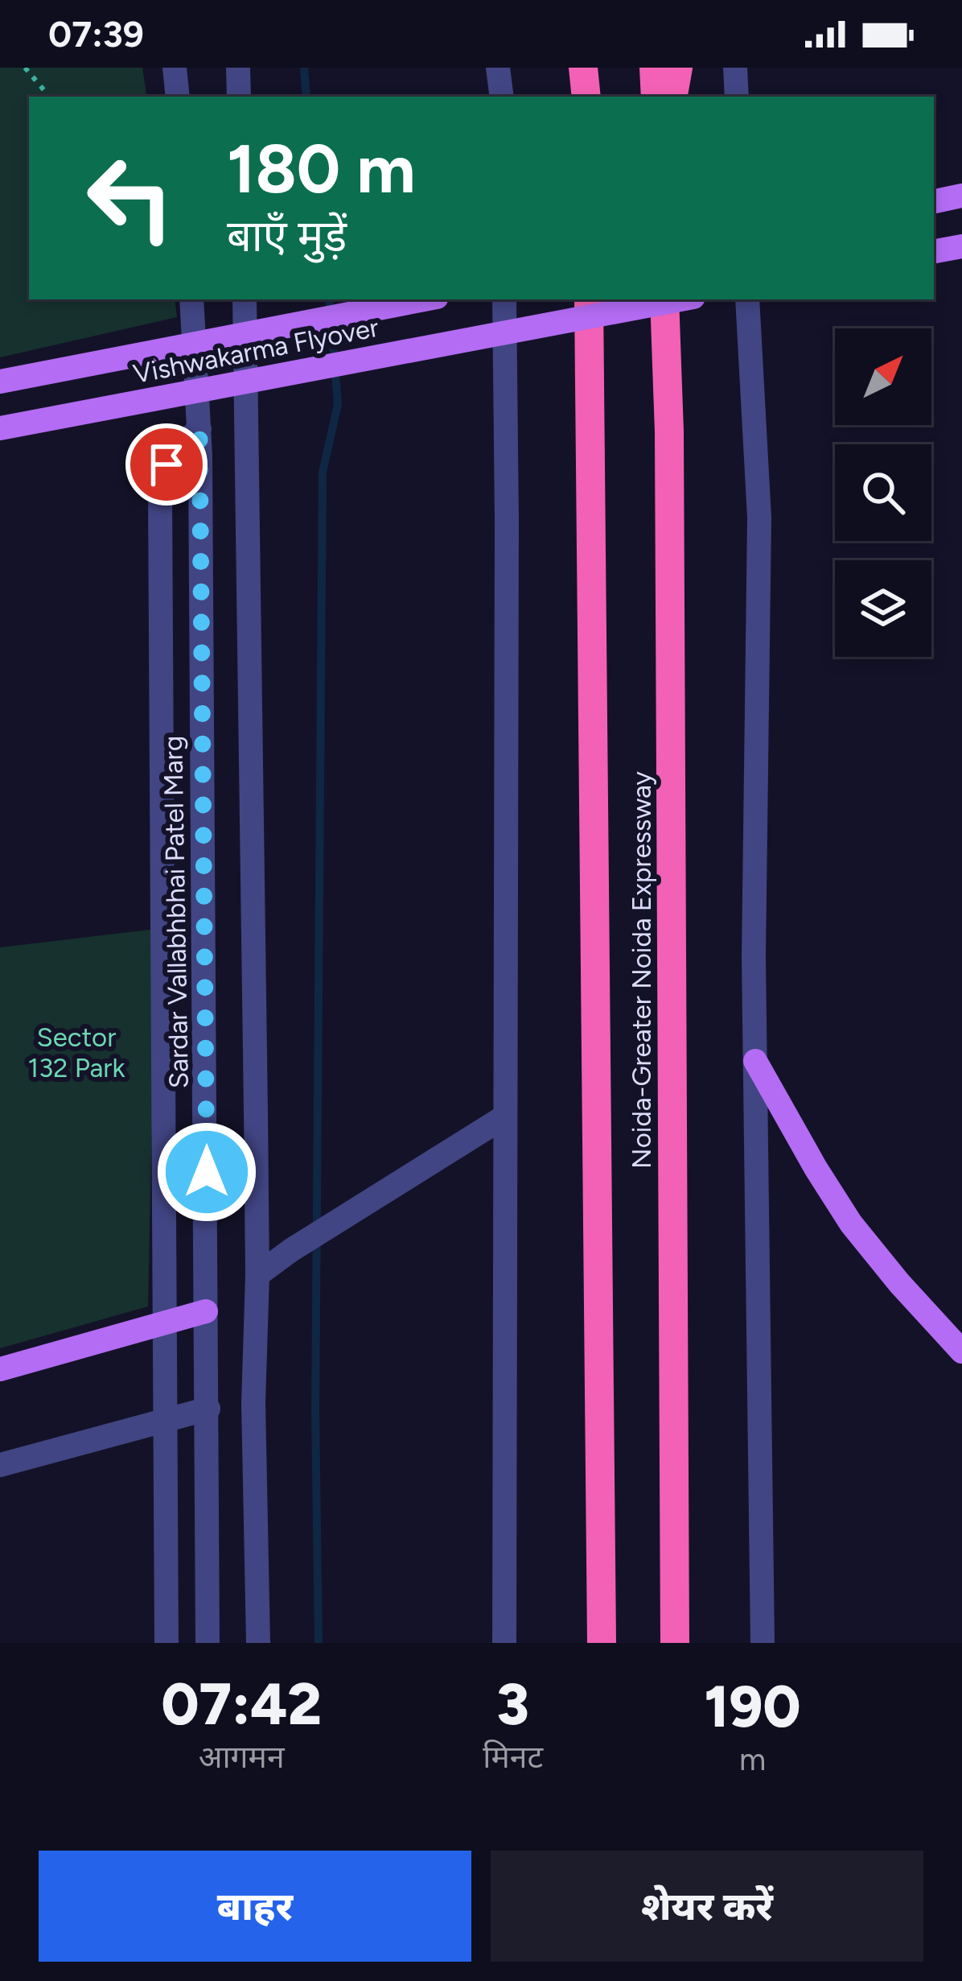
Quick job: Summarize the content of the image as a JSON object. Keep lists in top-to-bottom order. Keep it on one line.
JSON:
{"streets":{"highway":["Noida-Greater Noida Expressway"],"main road":["Vishwakarma Flyover"],"street":["Sardar Vallabhbhai Patel Marg"]},"parks":["Sector 132 Park"],"north":"top right","page":{"status":"07:39","turn":["180 m","बाएँ मुड़ें"],"eta":["07:42","आगमन","3","मिनट","190","m"],"buttons":["बाहर","शेयर करें"]}}
